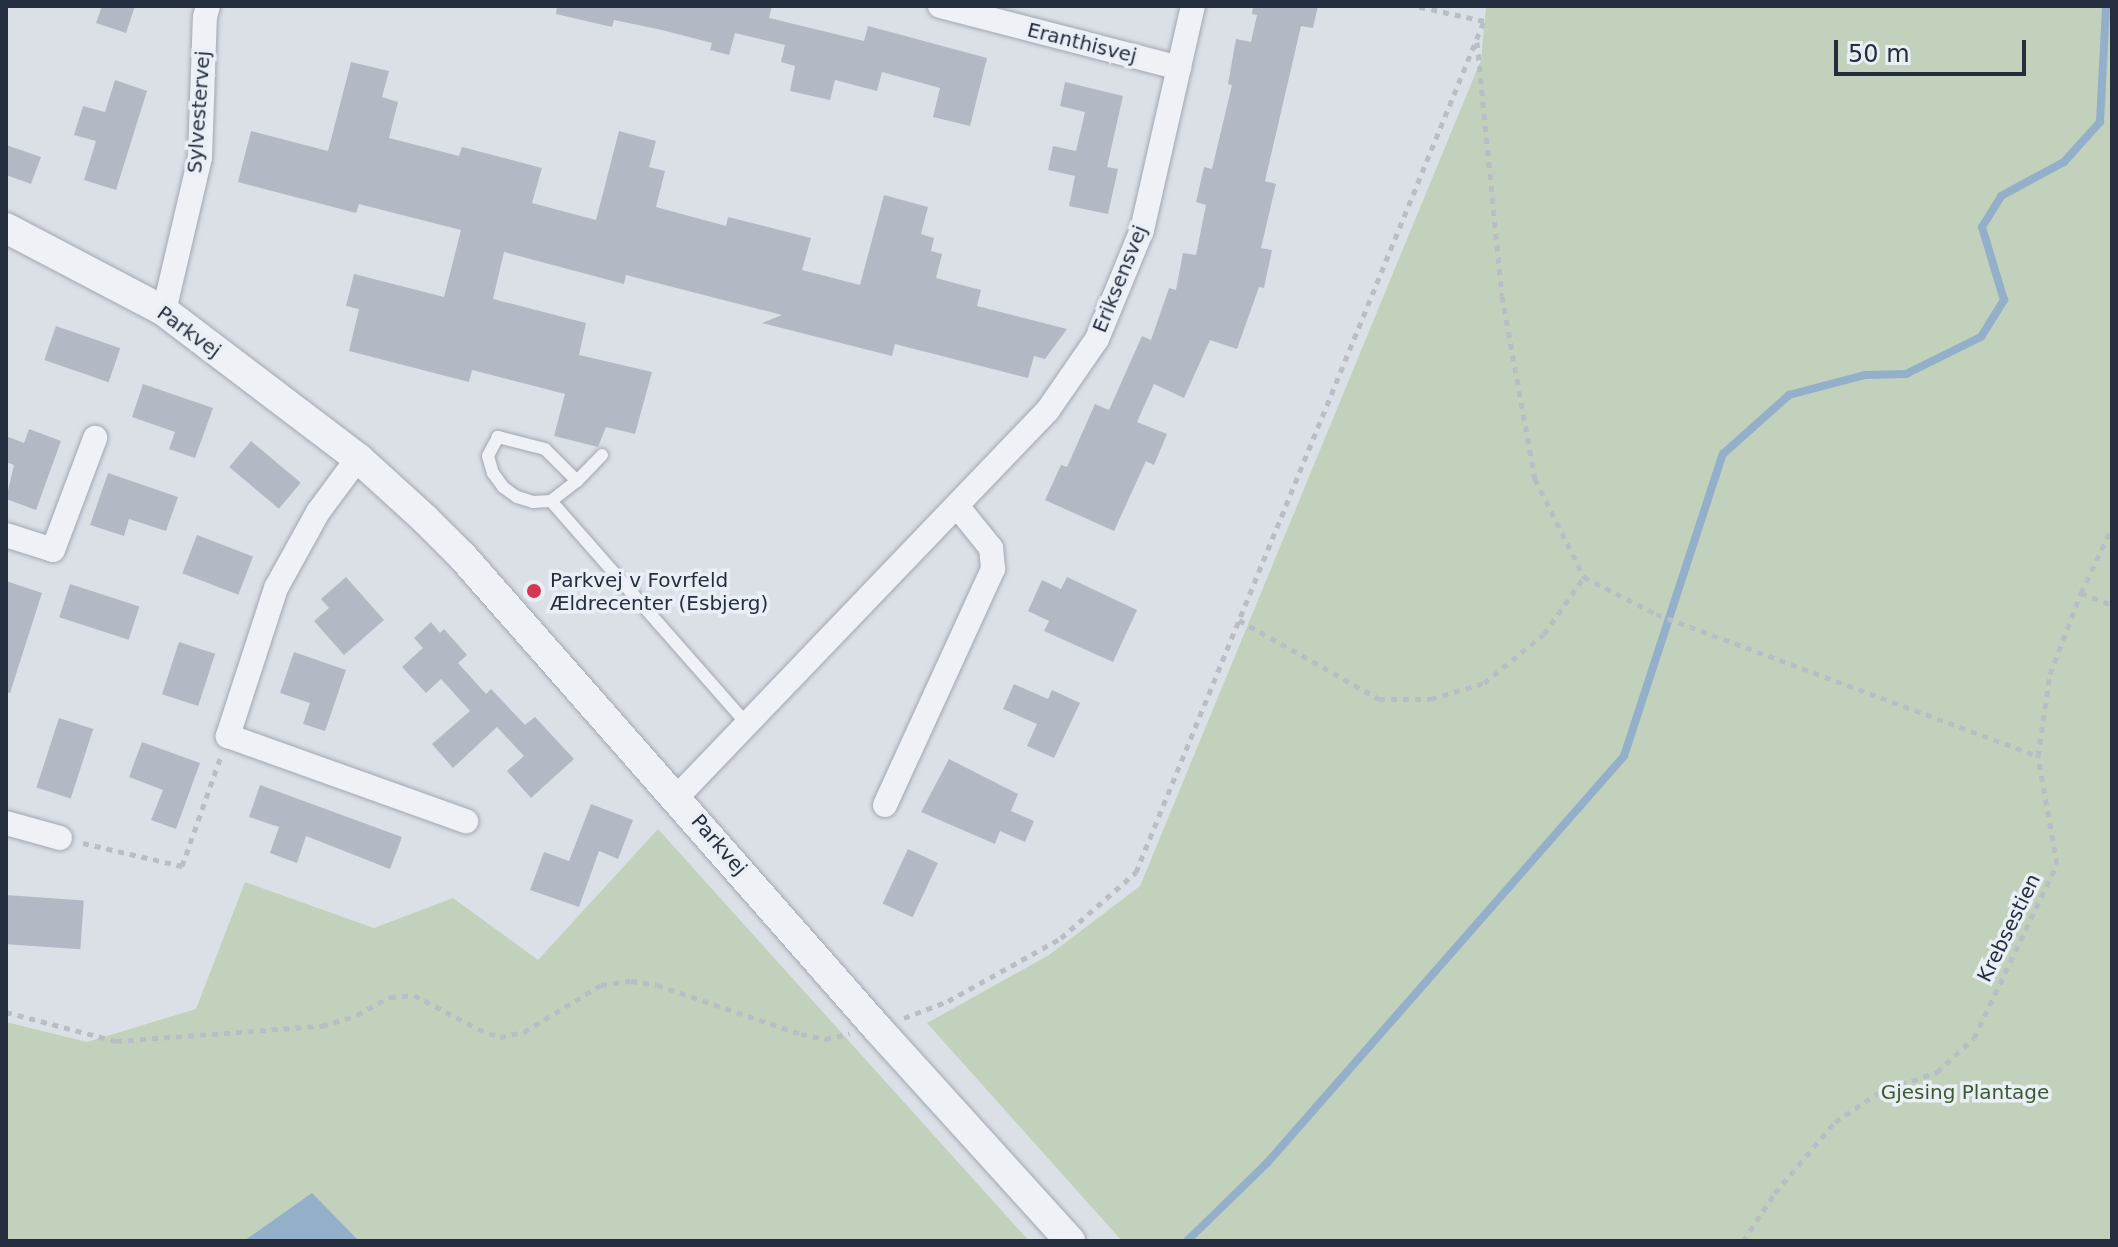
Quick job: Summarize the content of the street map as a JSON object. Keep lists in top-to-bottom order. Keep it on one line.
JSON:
{"streets":{"street":["Eranthisvej","Sylvestervej","Eriksensvej","Parkvej"],"path":["Krebsestien"]},"crossings":[["Eranthisvej","Eriksensvej"],["Sylvestervej","Parkvej"],["Eriksensvej","Parkvej"]],"parks":["Gjesing Plantage"],"places":["Parkvej v Fovrfeld Ældrecenter (Esbjerg)"],"scale_bar":"50 m"}
